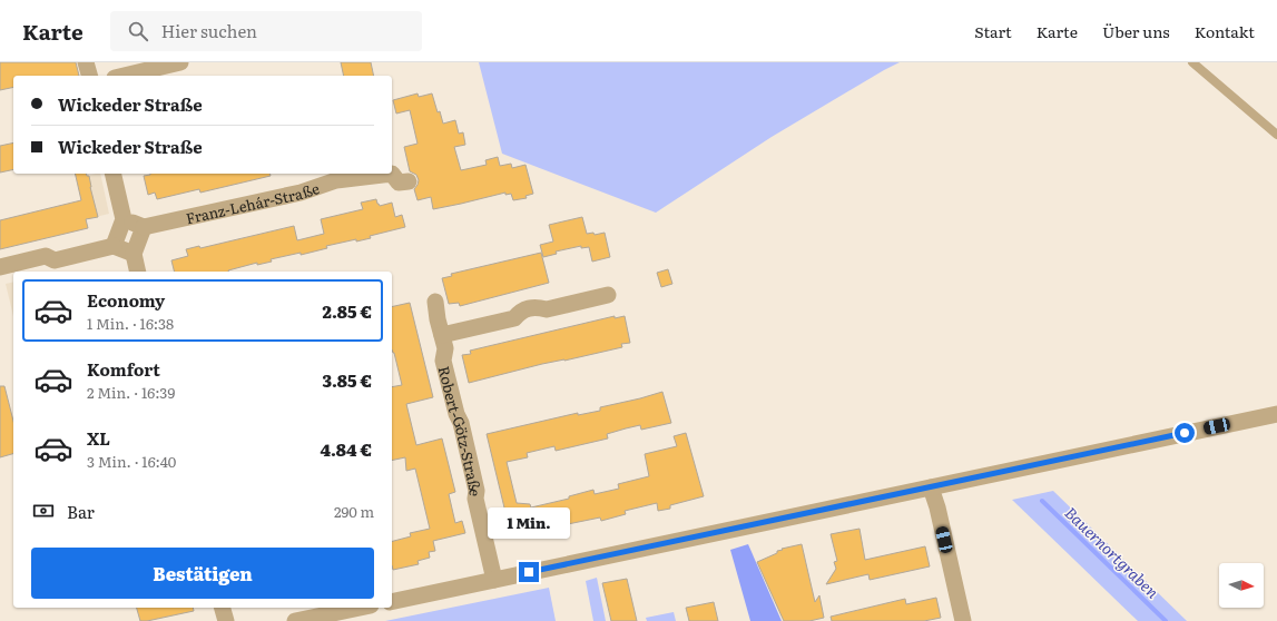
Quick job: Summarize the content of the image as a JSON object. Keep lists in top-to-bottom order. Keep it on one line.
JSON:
{"streets":{"street":["Franz-Lehár-Straße","Robert-Götz-Straße"]},"water":["Bauernortgraben"],"north":"right","page":{"header":"Karte","search":"Hier suchen","nav":["Start","Karte","Über uns","Kontakt"],"banner":["Wickeder Straße","Wickeder Straße"],"list":[{"name":"Economy","note":"1 Min. · 16:38","value":"2.85 €"},{"name":"Komfort","note":"2 Min. · 16:39","value":"3.85 €"},{"name":"XL","note":"3 Min. · 16:40","value":"4.84 €"}],"pay":["Bar","290 m"],"bubble":"1 Min.","buttons":"Bestätigen"}}
